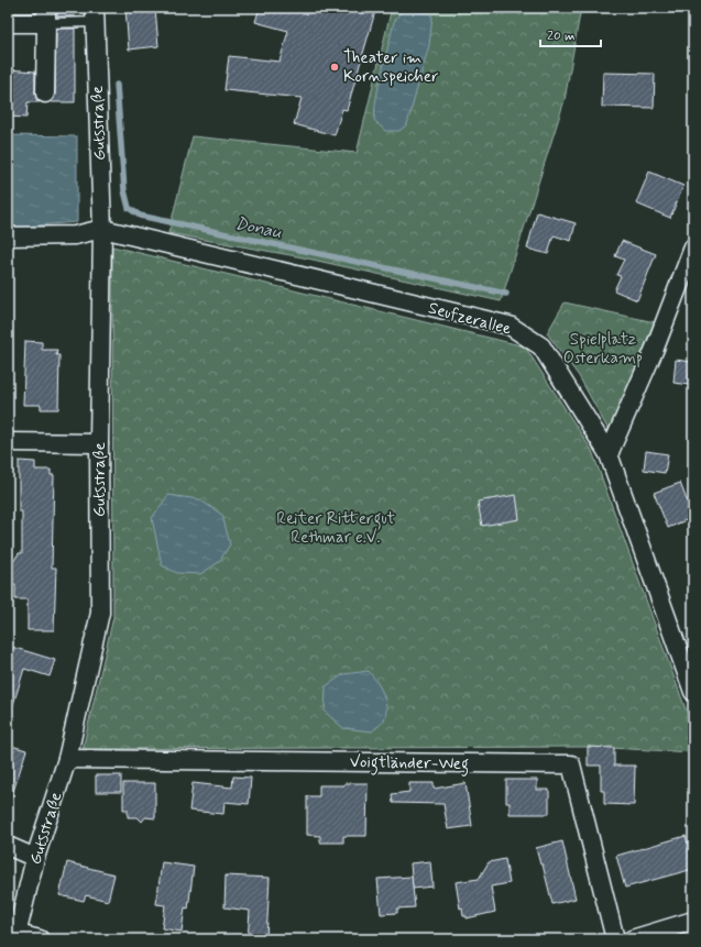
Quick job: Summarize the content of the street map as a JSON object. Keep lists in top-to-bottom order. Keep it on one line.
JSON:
{"streets":{"street":["Gutsstraße","Seufzerallee","Voigtländer-Weg"]},"crossings":[["Gutsstraße","Seufzerallee"],["Gutsstraße","Voigtländer-Weg"]],"water":["Donau"],"parks":["Spielplatz Osterkamp","Reiter Rittergut Rethmar e.V."],"places":["Theater im Kornspeicher"],"scale_bar":"20 m"}
